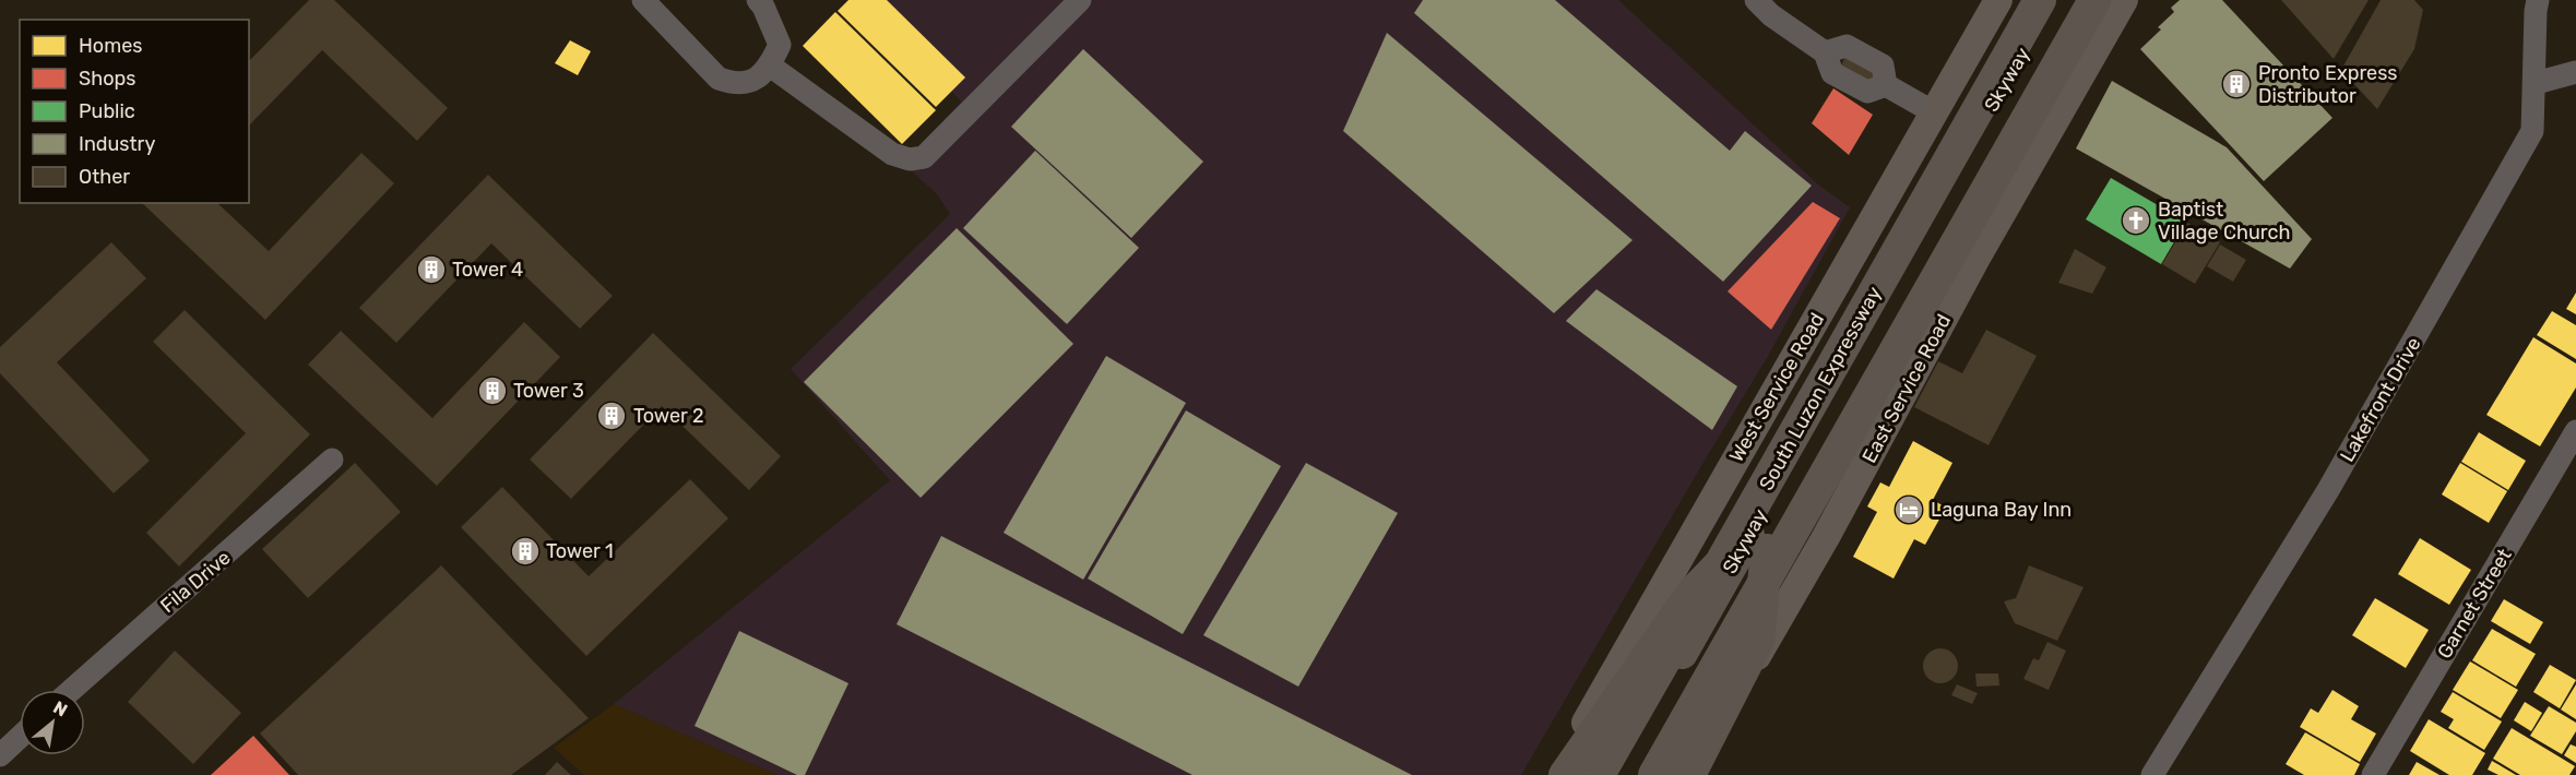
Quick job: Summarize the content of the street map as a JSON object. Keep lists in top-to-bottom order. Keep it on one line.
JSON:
{"streets":{"highway":["Skyway","South Luzon Expressway"],"main road":["West Service Road","East Service Road"],"street":["Lakefront Drive","Fila Drive","Garnet Street"]},"places":{"building":["Pronto Express Distributor","Tower 4","Tower 3","Tower 2","Tower 1"],"church":["Baptist Village Church"],"hotel":["Laguna Bay Inn"]},"legend":["Homes","Shops","Public","Industry","Other"],"north":"top right"}
